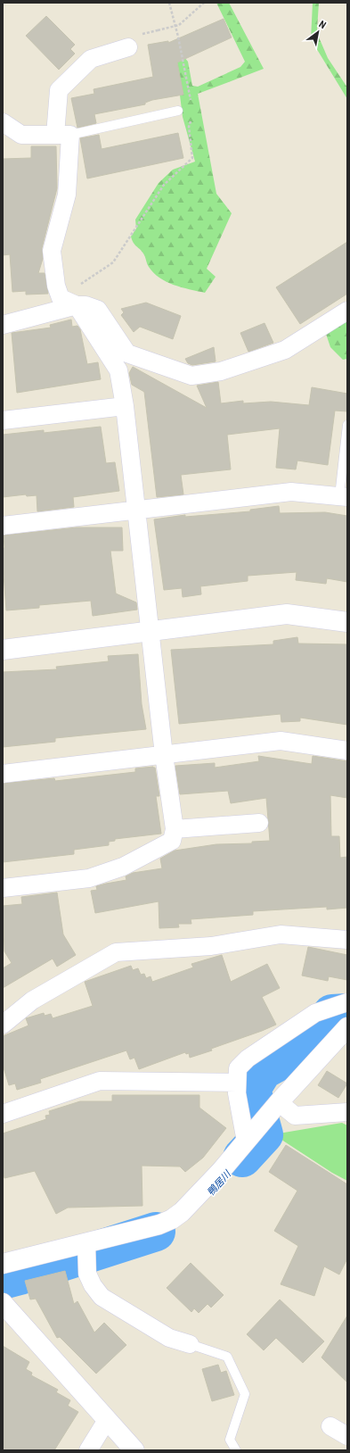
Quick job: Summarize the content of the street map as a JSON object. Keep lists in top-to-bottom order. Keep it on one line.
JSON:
{"water":["鴨居川"],"north":"top right"}
